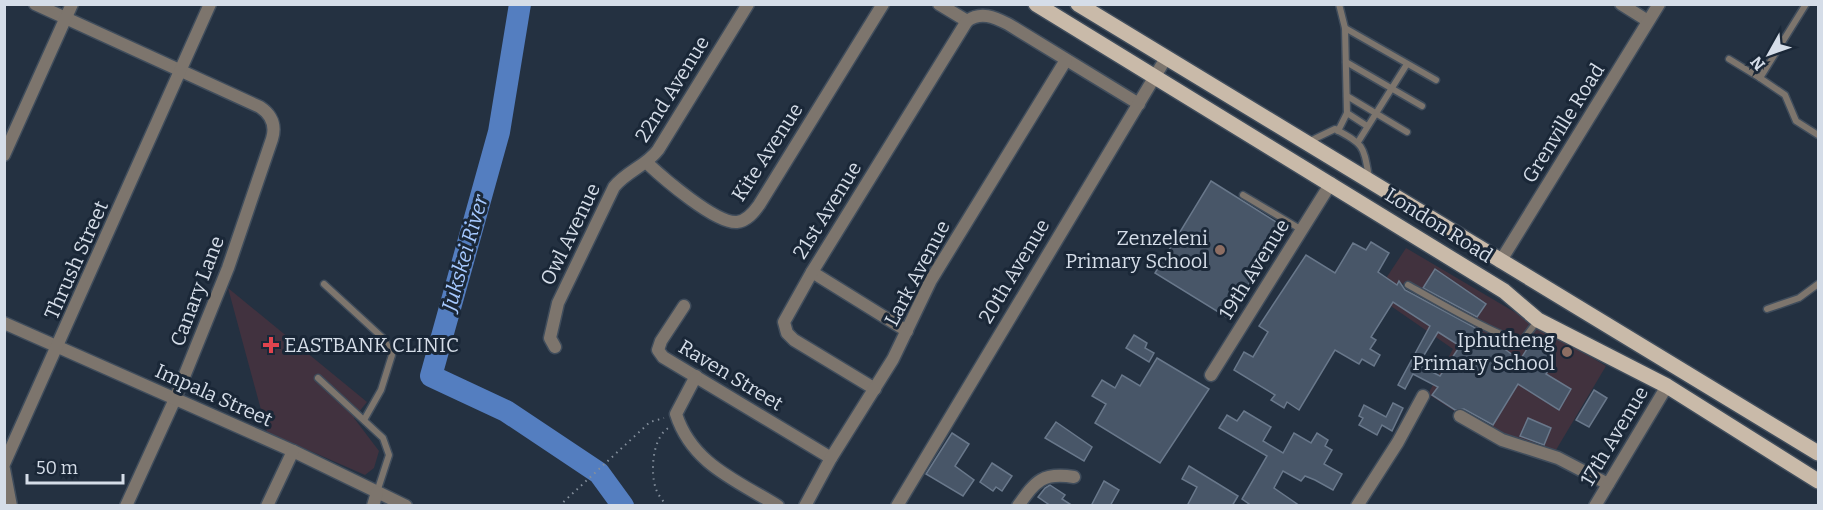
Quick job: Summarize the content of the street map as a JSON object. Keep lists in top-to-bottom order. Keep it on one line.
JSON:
{"streets":{"main road":["London Road"],"street":["22nd Avenue","Grenville Road","Kite Avenue","21st Avenue","Owl Avenue","Thrush Street","19th Avenue","20th Avenue","Lark Avenue","Canary Lane","Raven Street","Impala Street","17th Avenue"]},"crossings":[["22nd Avenue","Kite Avenue"],["22nd Avenue","Owl Avenue"],["Grenville Road","London Road"],["Kite Avenue","Owl Avenue"],["21st Avenue","Lark Avenue"],["London Road","19th Avenue"],["London Road","20th Avenue"],["London Road","17th Avenue"],["Thrush Street","Canary Lane"],["Thrush Street","Impala Street"],["Lark Avenue","Raven Street"],["Canary Lane","Impala Street"]],"water":["Jukskei River"],"places":{"other":["Zenzeleni Primary School","Iphutheng Primary School"],"health":["EASTBANK CLINIC"]},"scale_bar":"50 m","north":"bottom left"}
